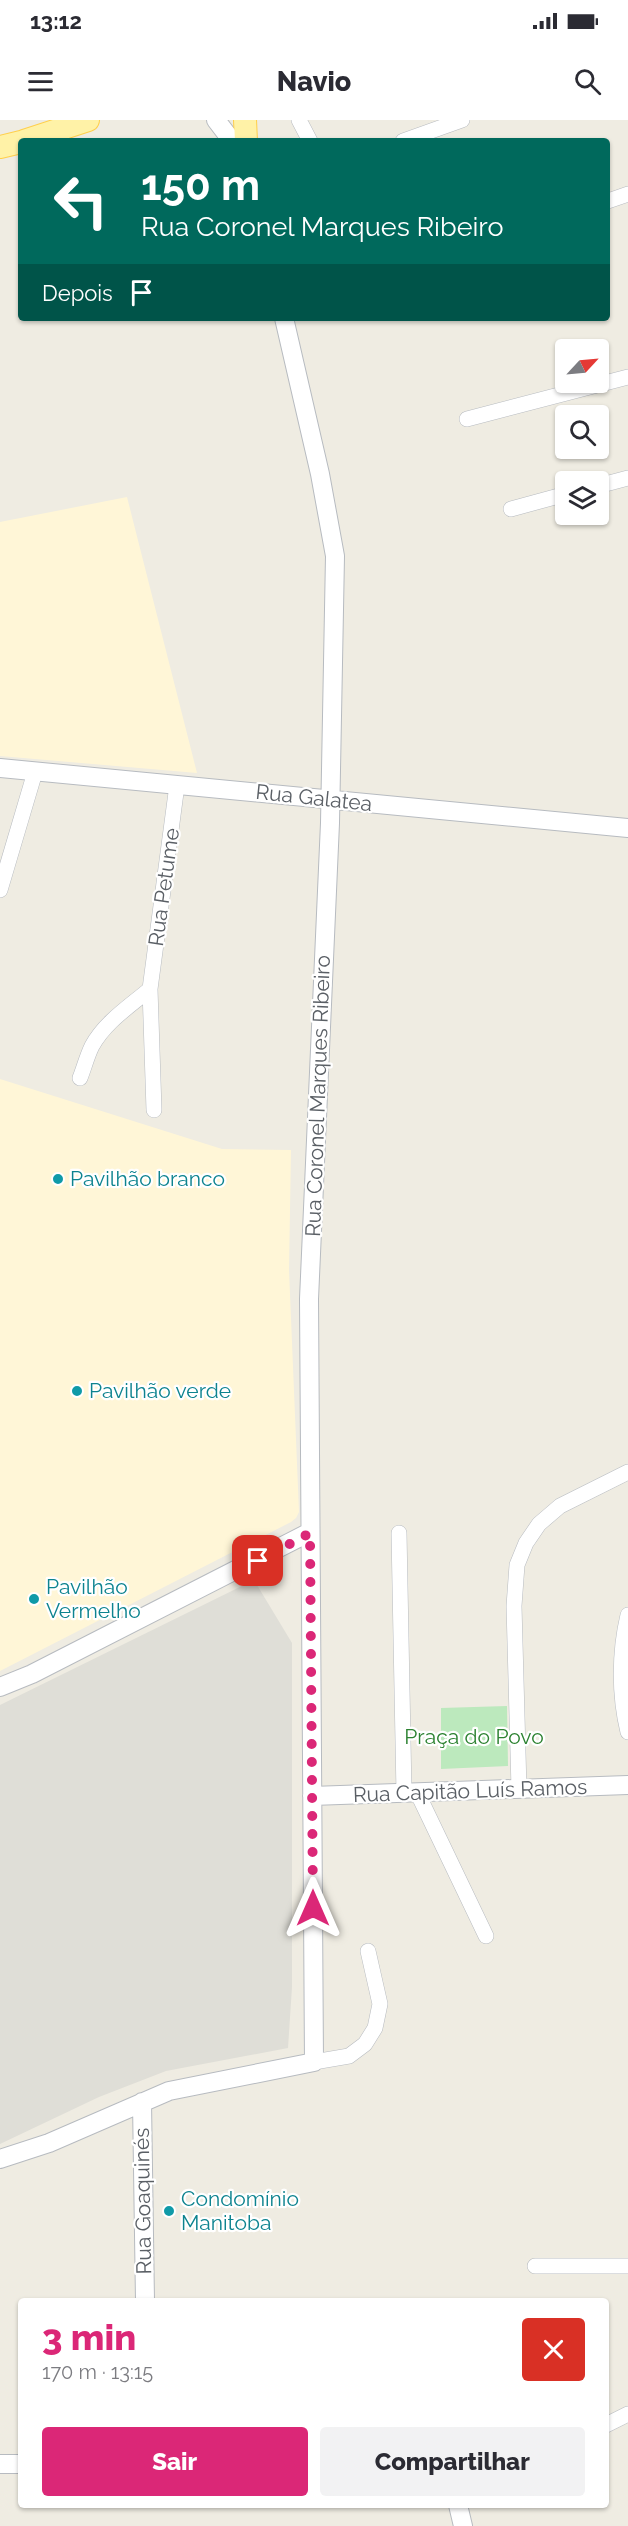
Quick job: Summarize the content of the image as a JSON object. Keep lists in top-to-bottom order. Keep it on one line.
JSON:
{"streets":{"street":["Rua Galatea","Rua Petume","Rua Coronel Marques Ribeiro","Rua Capitão Luís Ramos","Rua Goaquinés"]},"crossings":[["Rua Galatea","Rua Petume"],["Rua Galatea","Rua Coronel Marques Ribeiro"],["Rua Coronel Marques Ribeiro","Rua Capitão Luís Ramos"]],"parks":["Praça do Povo"],"places":["Pavilhão branco","Pavilhão verde","Pavilhão Vermelho","Condomínio Manitoba"],"north":"top right","page":{"status":"13:12","header":"Navio","turn":["150 m","Rua Coronel Marques Ribeiro"],"then":"Depois","heading":["3 min","170 m · 13:15"],"buttons":["Sair","Compartilhar"]}}
